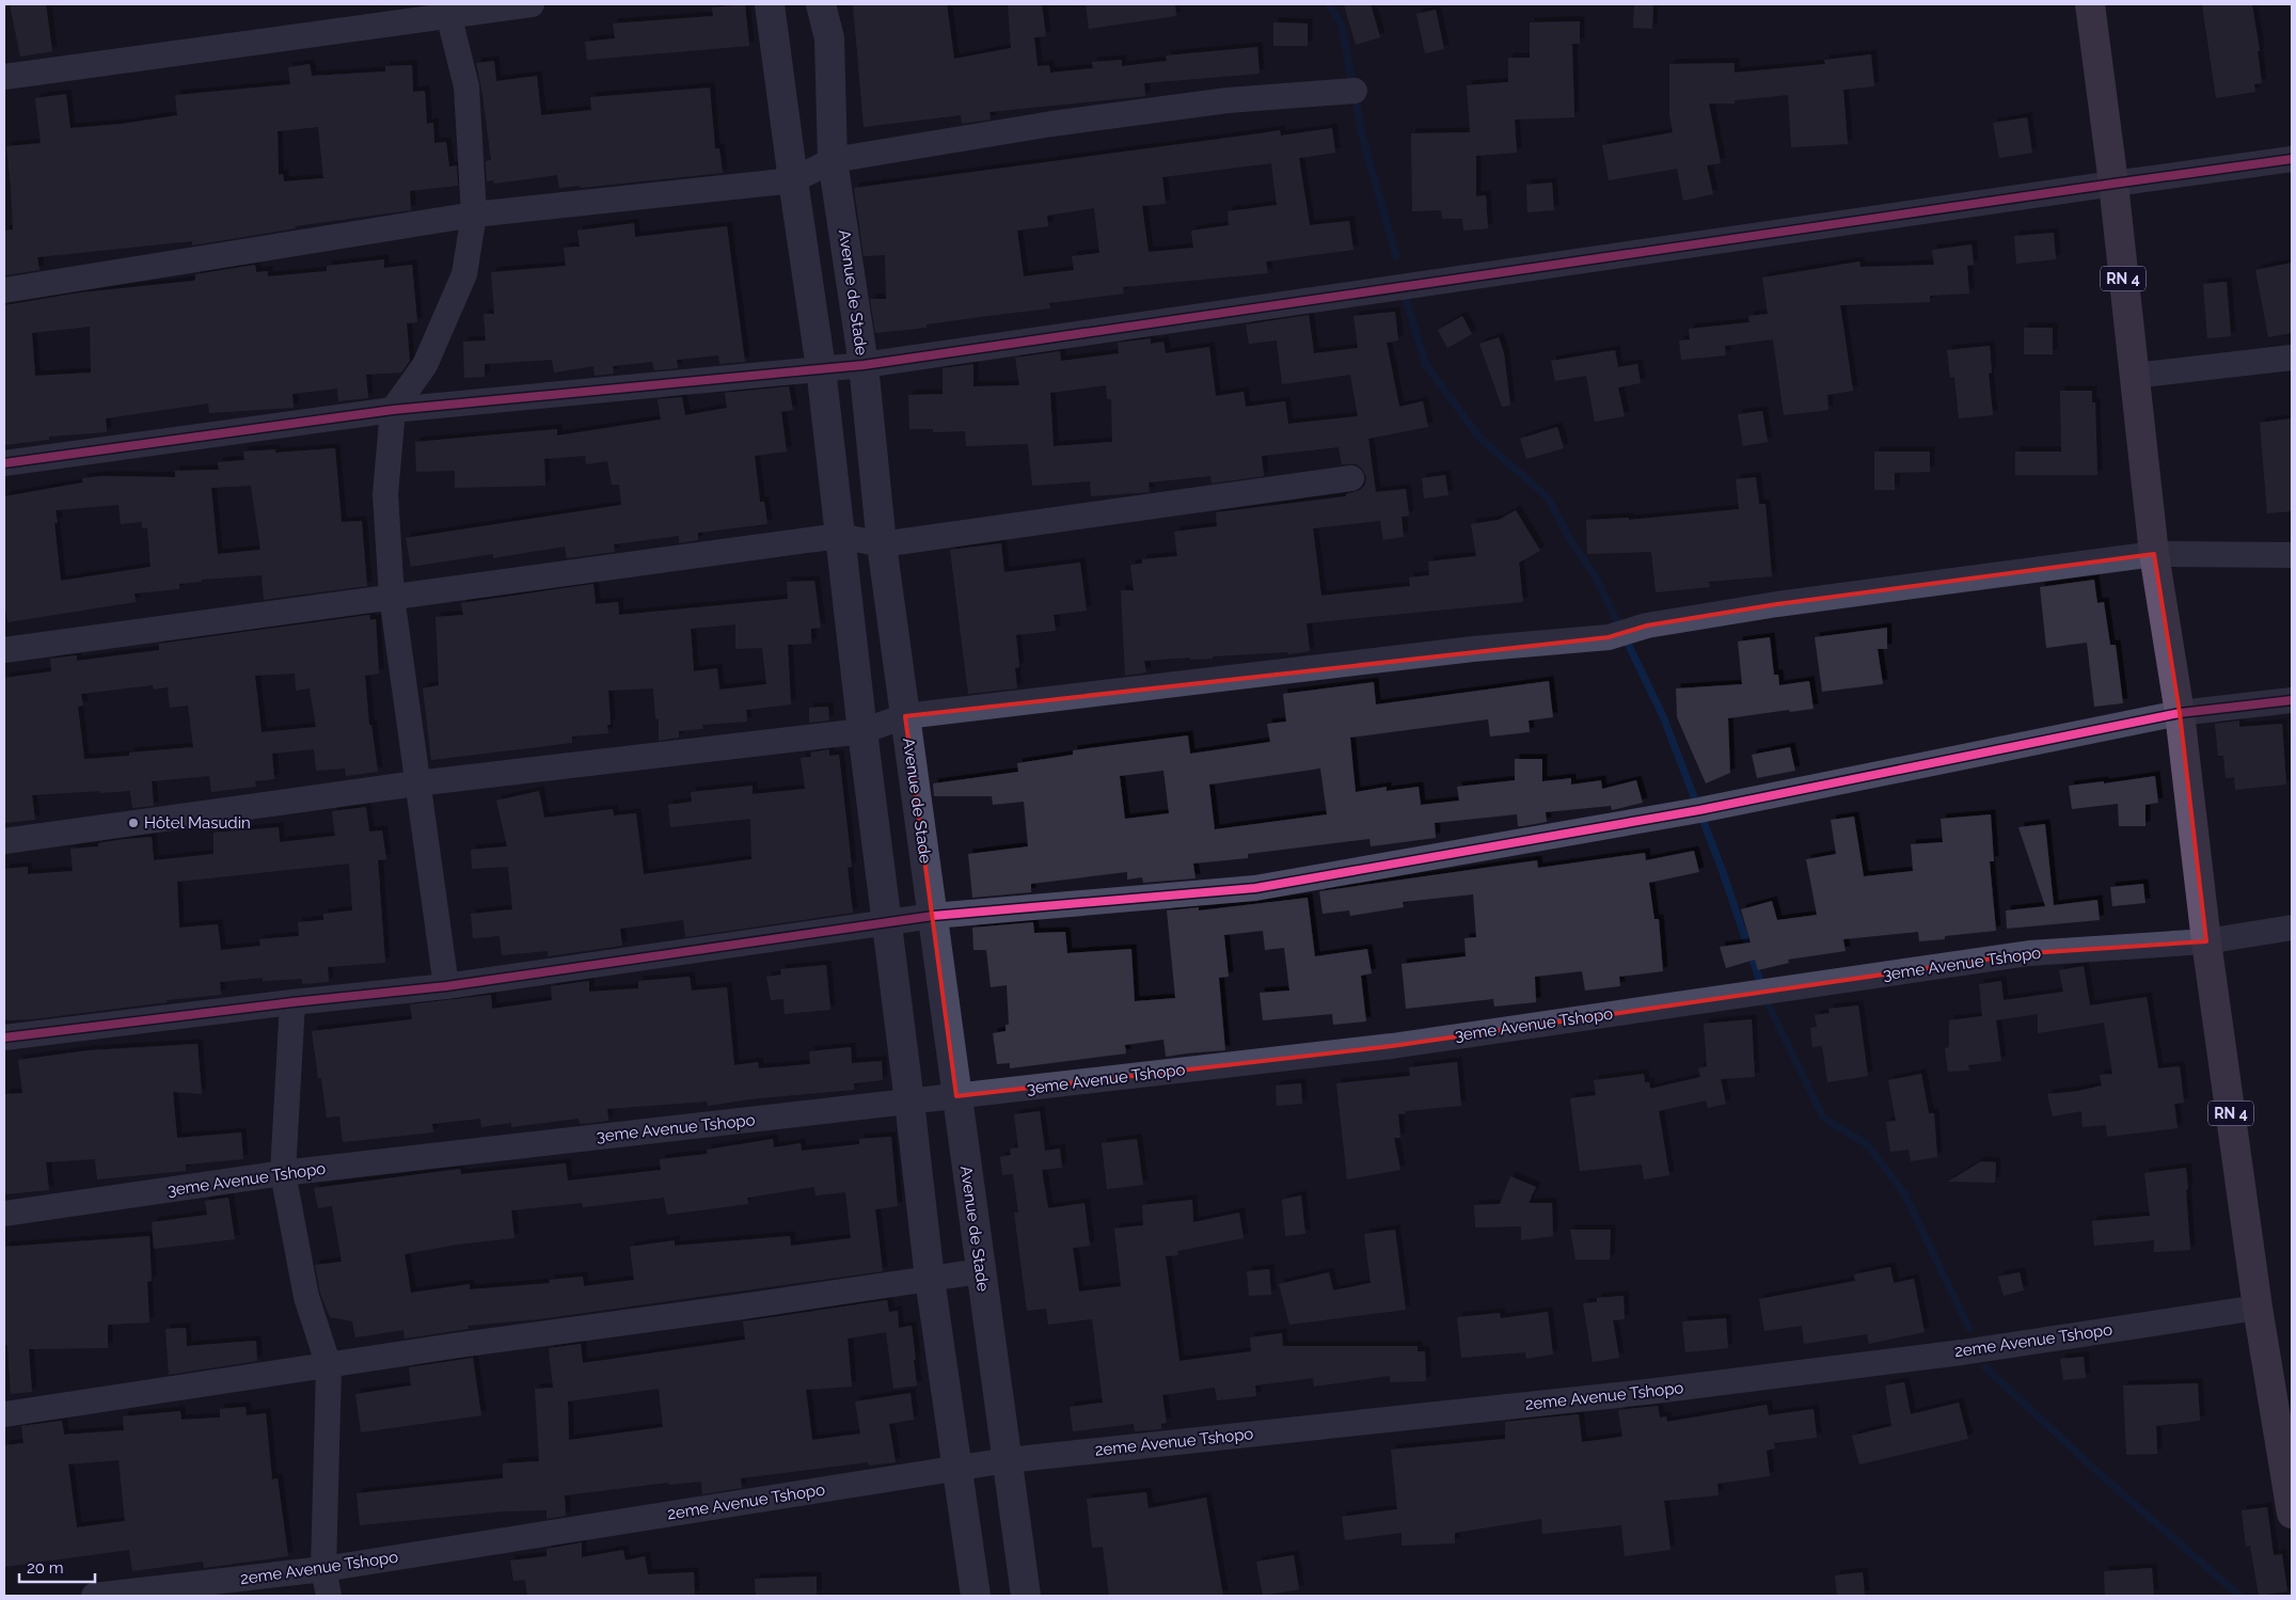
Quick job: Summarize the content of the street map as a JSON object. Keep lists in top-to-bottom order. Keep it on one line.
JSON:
{"streets":{"highway":["RN 4"],"street":["Avenue de Stade","3eme Avenue Tshopo","2eme Avenue Tshopo"]},"crossings":[["RN 4","3eme Avenue Tshopo"],["RN 4","2eme Avenue Tshopo"],["Avenue de Stade","3eme Avenue Tshopo"],["Avenue de Stade","2eme Avenue Tshopo"]],"places":["Hôtel Masudin"],"scale_bar":"20 m"}
